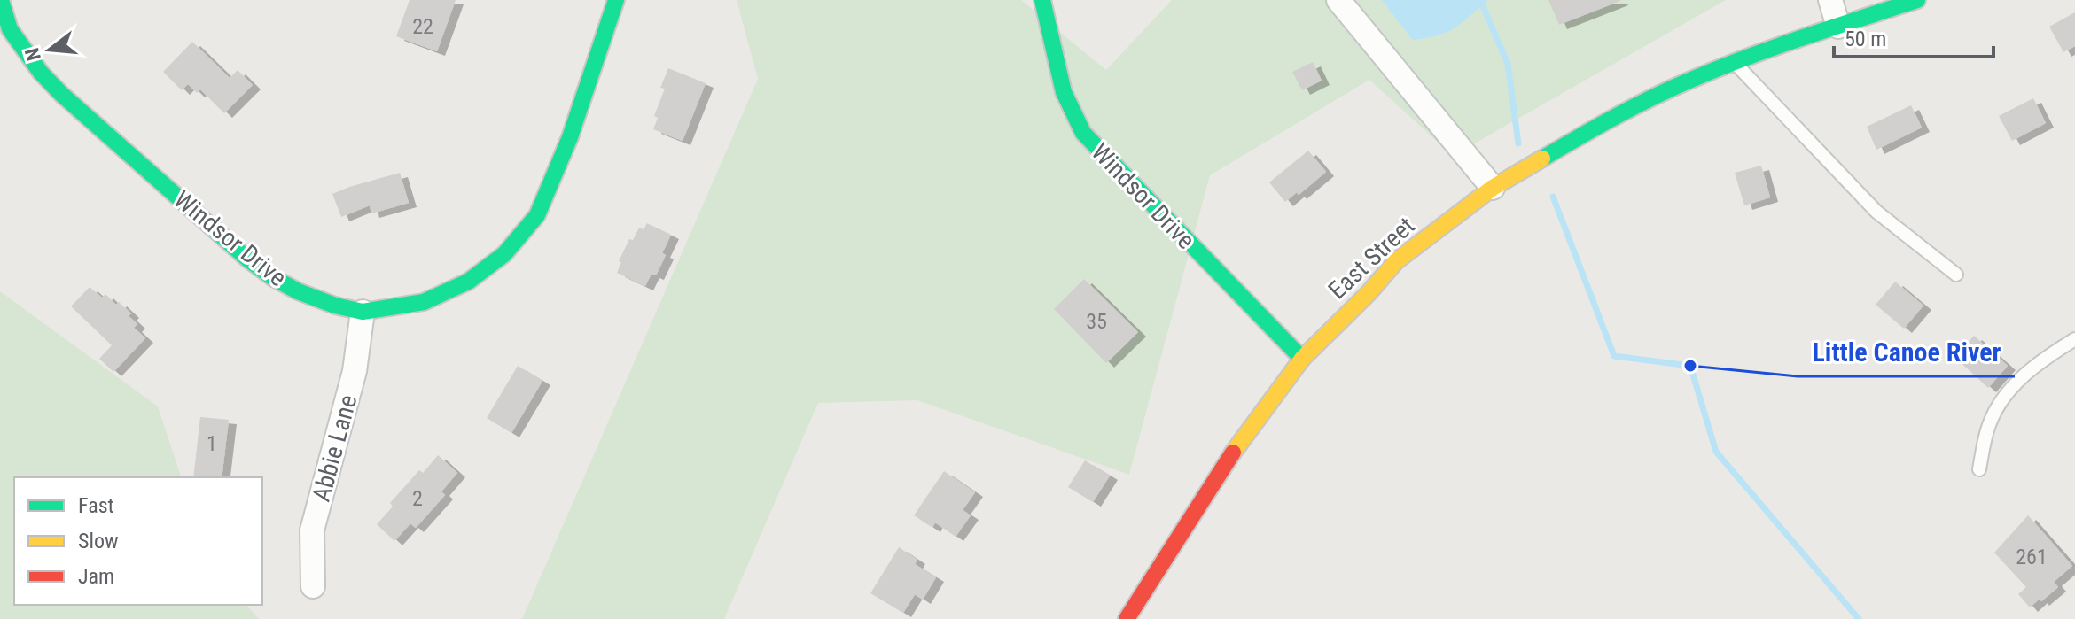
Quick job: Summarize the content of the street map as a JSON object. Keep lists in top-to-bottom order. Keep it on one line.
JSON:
{"streets":{"street":["Windsor Drive","East Street","Abbie Lane"]},"crossings":[["Windsor Drive","East Street"],["Windsor Drive","Abbie Lane"]],"places":["Little Canoe River"],"house_numbers":["22","35","1","2","261"],"legend":["Fast","Slow","Jam"],"scale_bar":"50 m","north":"left"}
